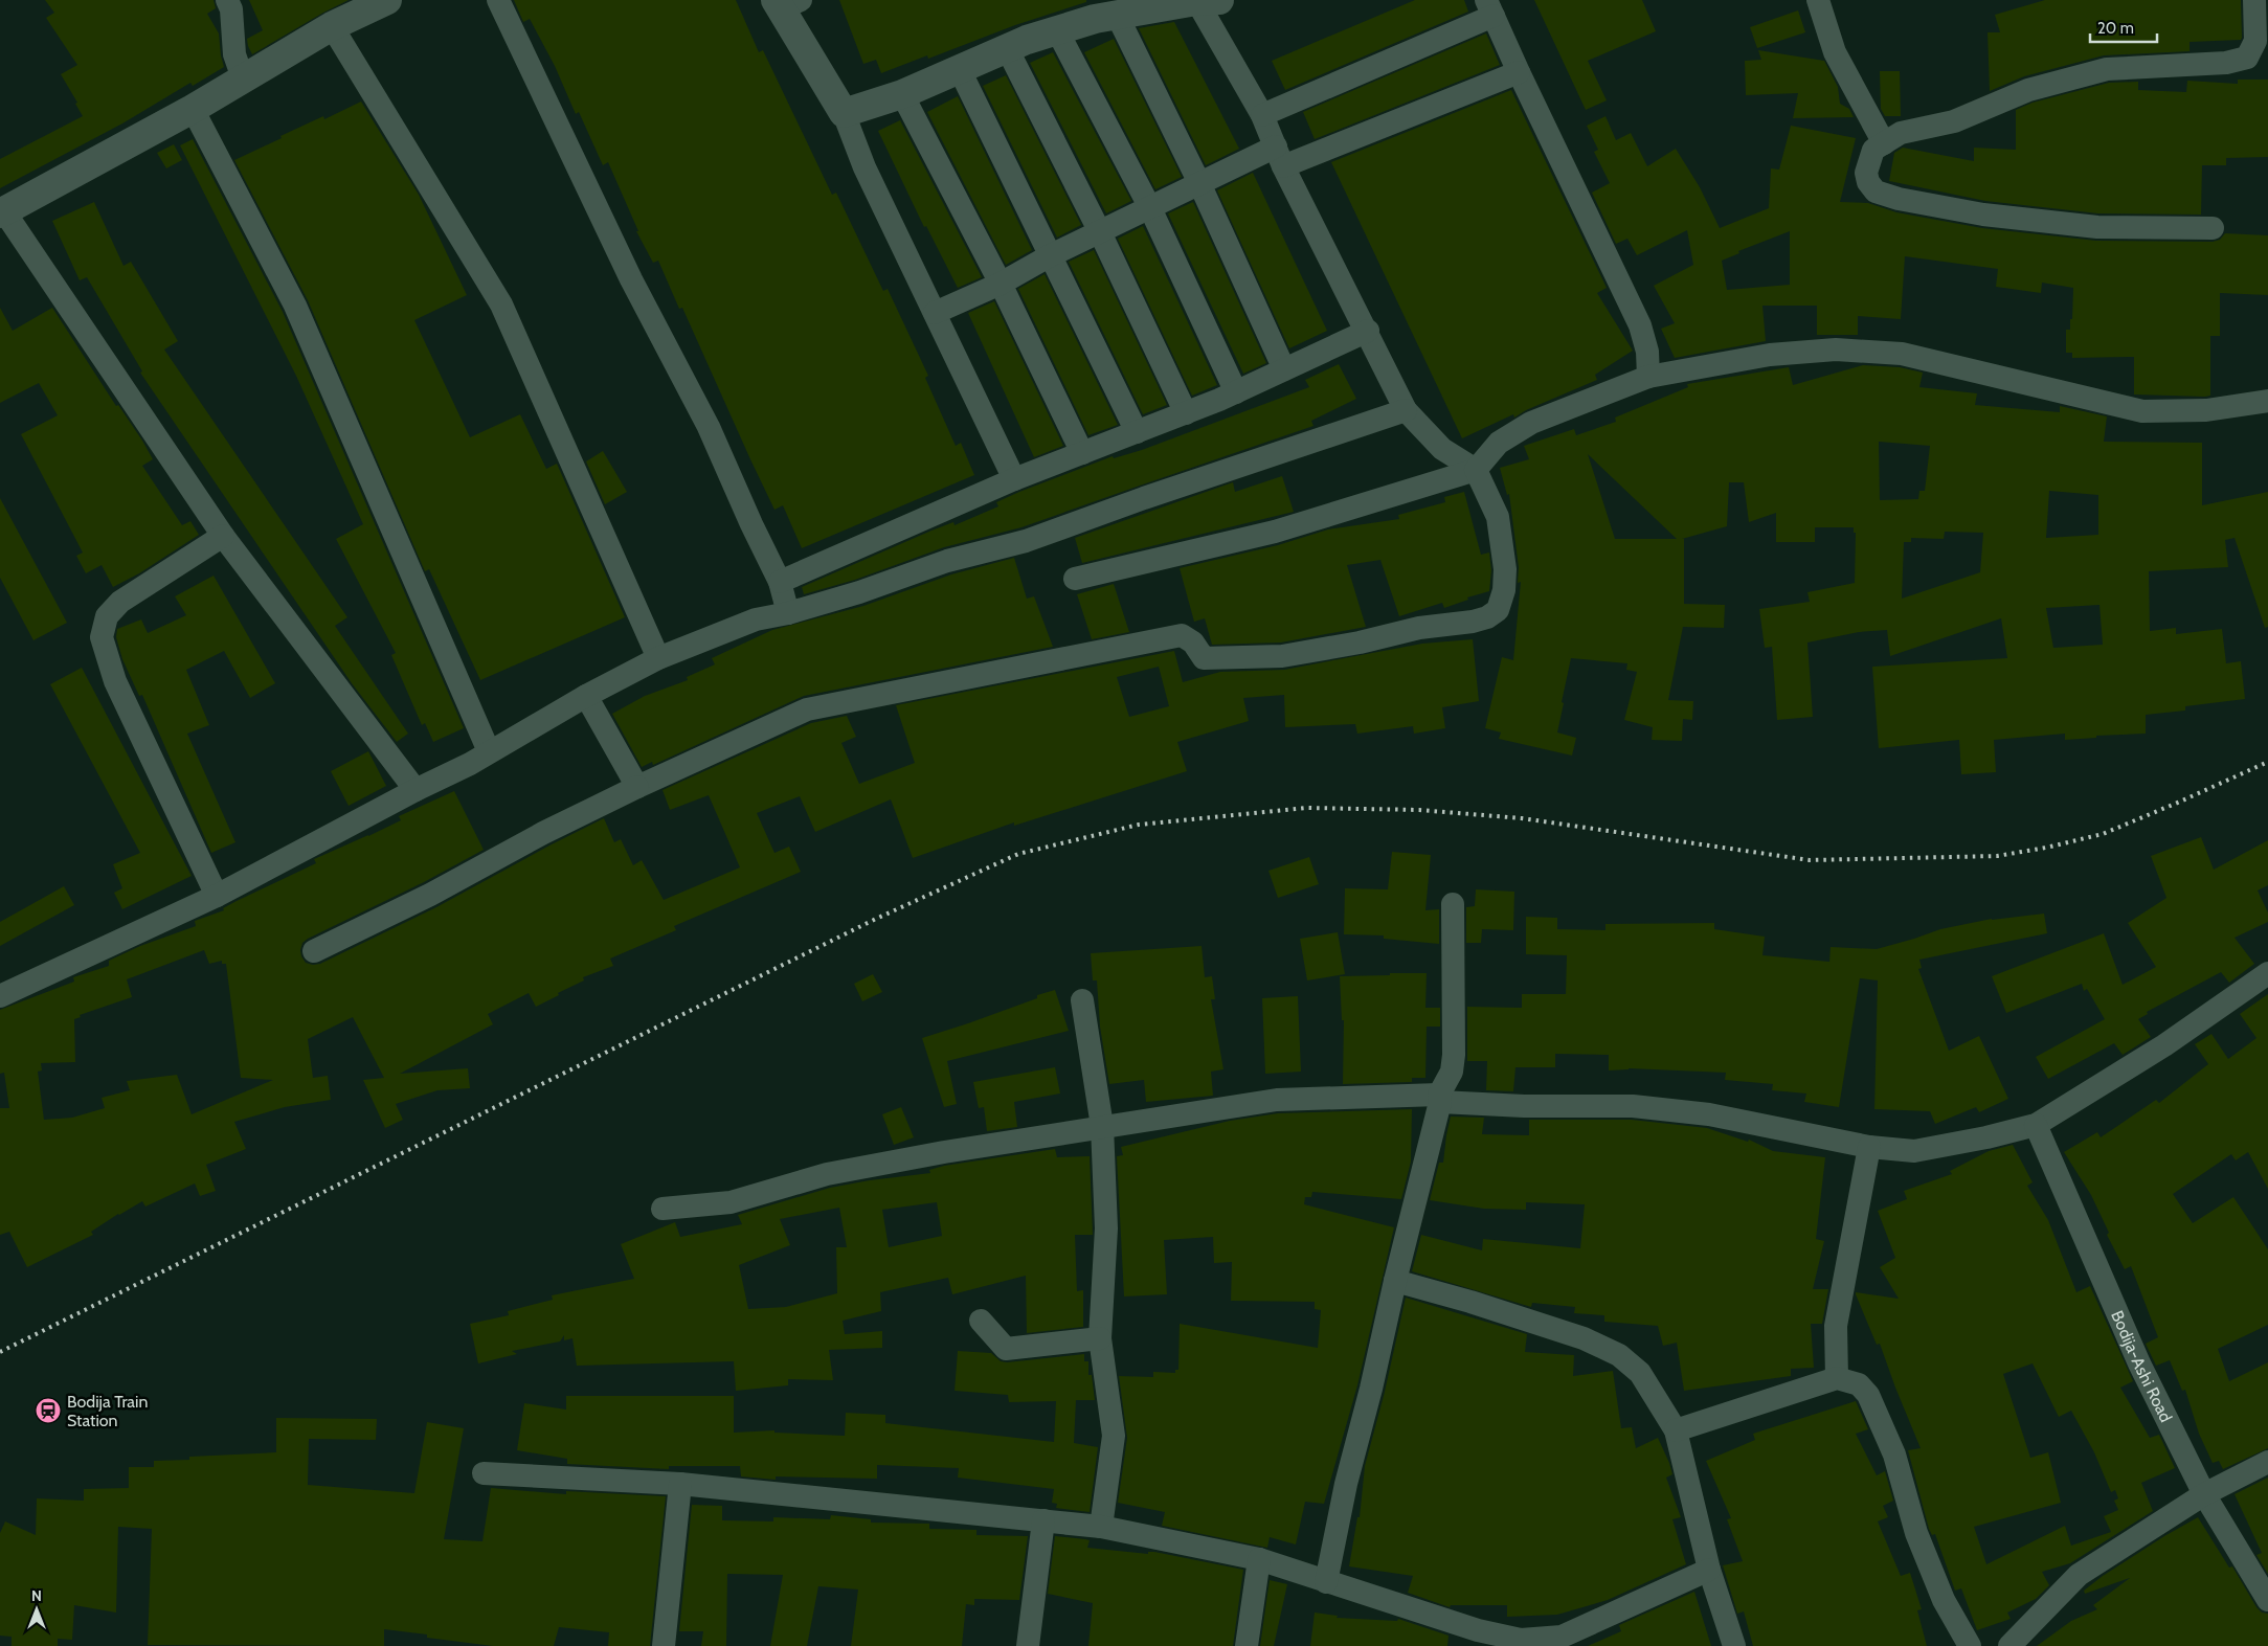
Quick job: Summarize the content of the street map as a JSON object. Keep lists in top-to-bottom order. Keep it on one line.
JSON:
{"streets":{"street":["Bodija-Ashi Road"]},"places":{"station":["Bodija Train Station"]},"scale_bar":"20 m","north":"top"}
